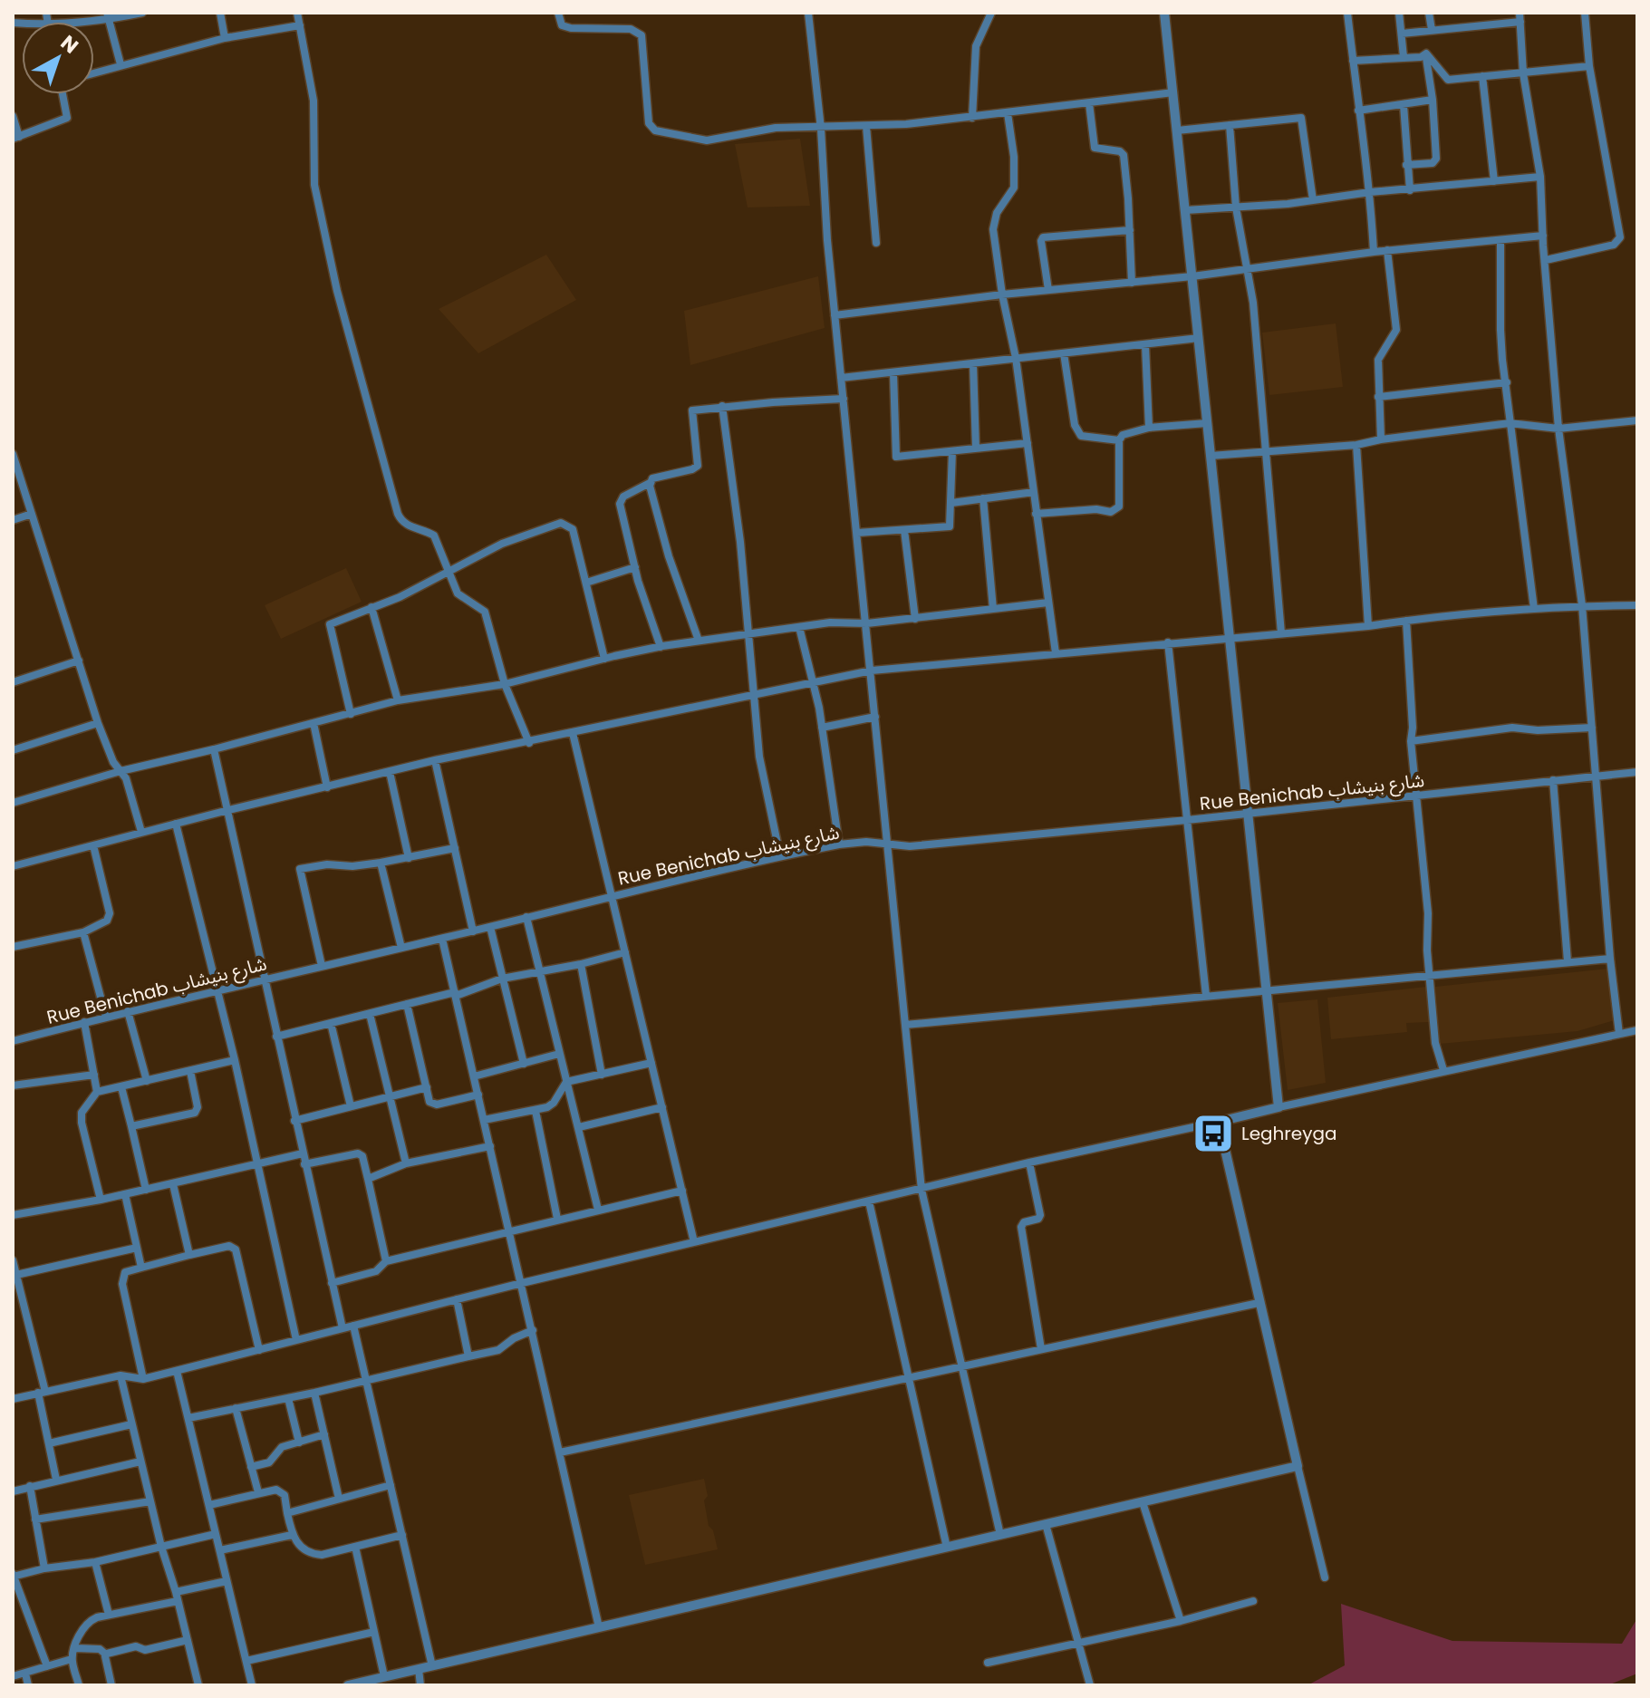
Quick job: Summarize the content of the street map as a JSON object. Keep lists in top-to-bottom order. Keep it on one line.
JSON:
{"streets":{"street":["Rue Benichab شارع بنيشاب"]},"places":{"bus stop":["Leghreyga"]},"north":"top right"}
